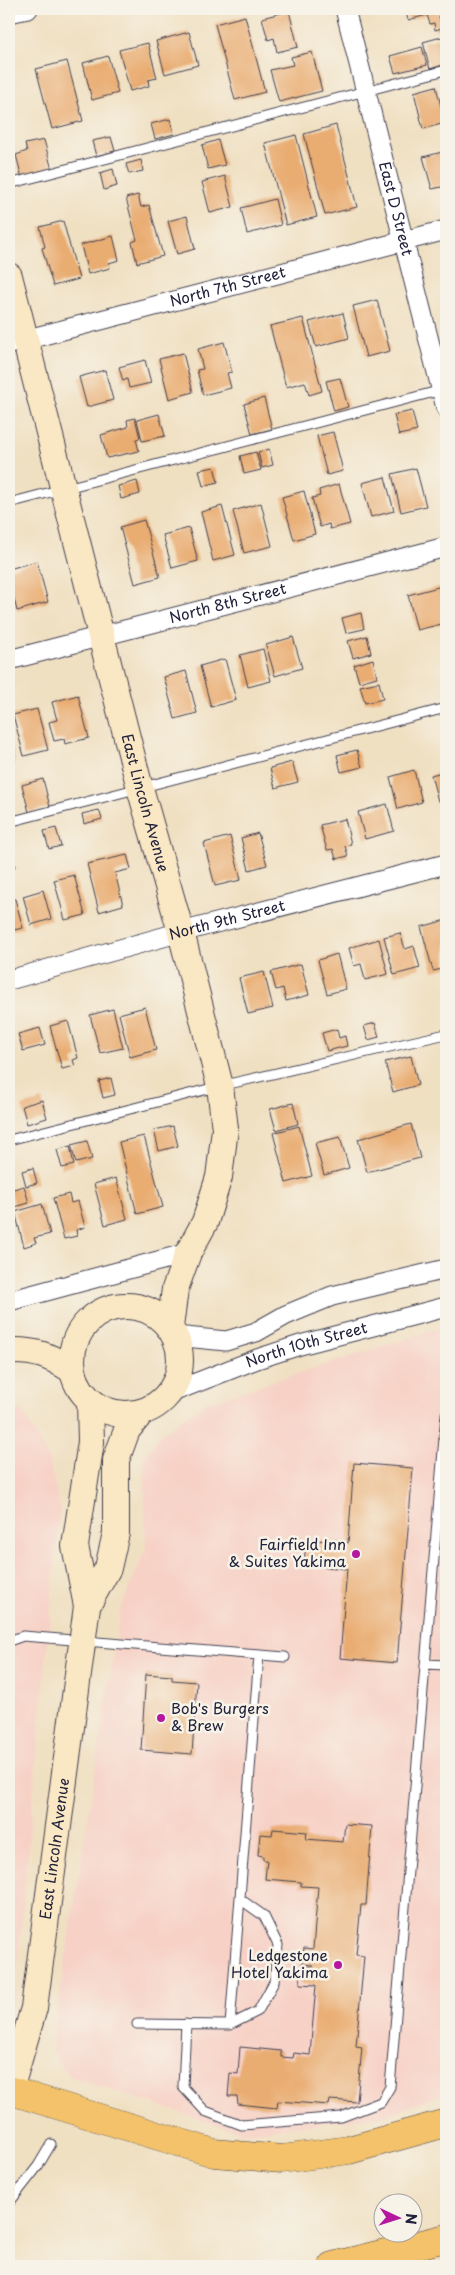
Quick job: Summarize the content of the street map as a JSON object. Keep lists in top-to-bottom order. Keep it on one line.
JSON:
{"streets":{"street":["East D Street","North 7th Street","North 8th Street","East Lincoln Avenue","North 9th Street","North 10th Street"]},"crossings":[["East D Street","North 7th Street"],["North 7th Street","East Lincoln Avenue"],["North 8th Street","East Lincoln Avenue"],["East Lincoln Avenue","North 9th Street"],["East Lincoln Avenue","North 10th Street"]],"places":["Fairfield Inn & Suites Yakima","Bob's Burgers & Brew","Ledgestone Hotel Yakima"],"north":"right"}
